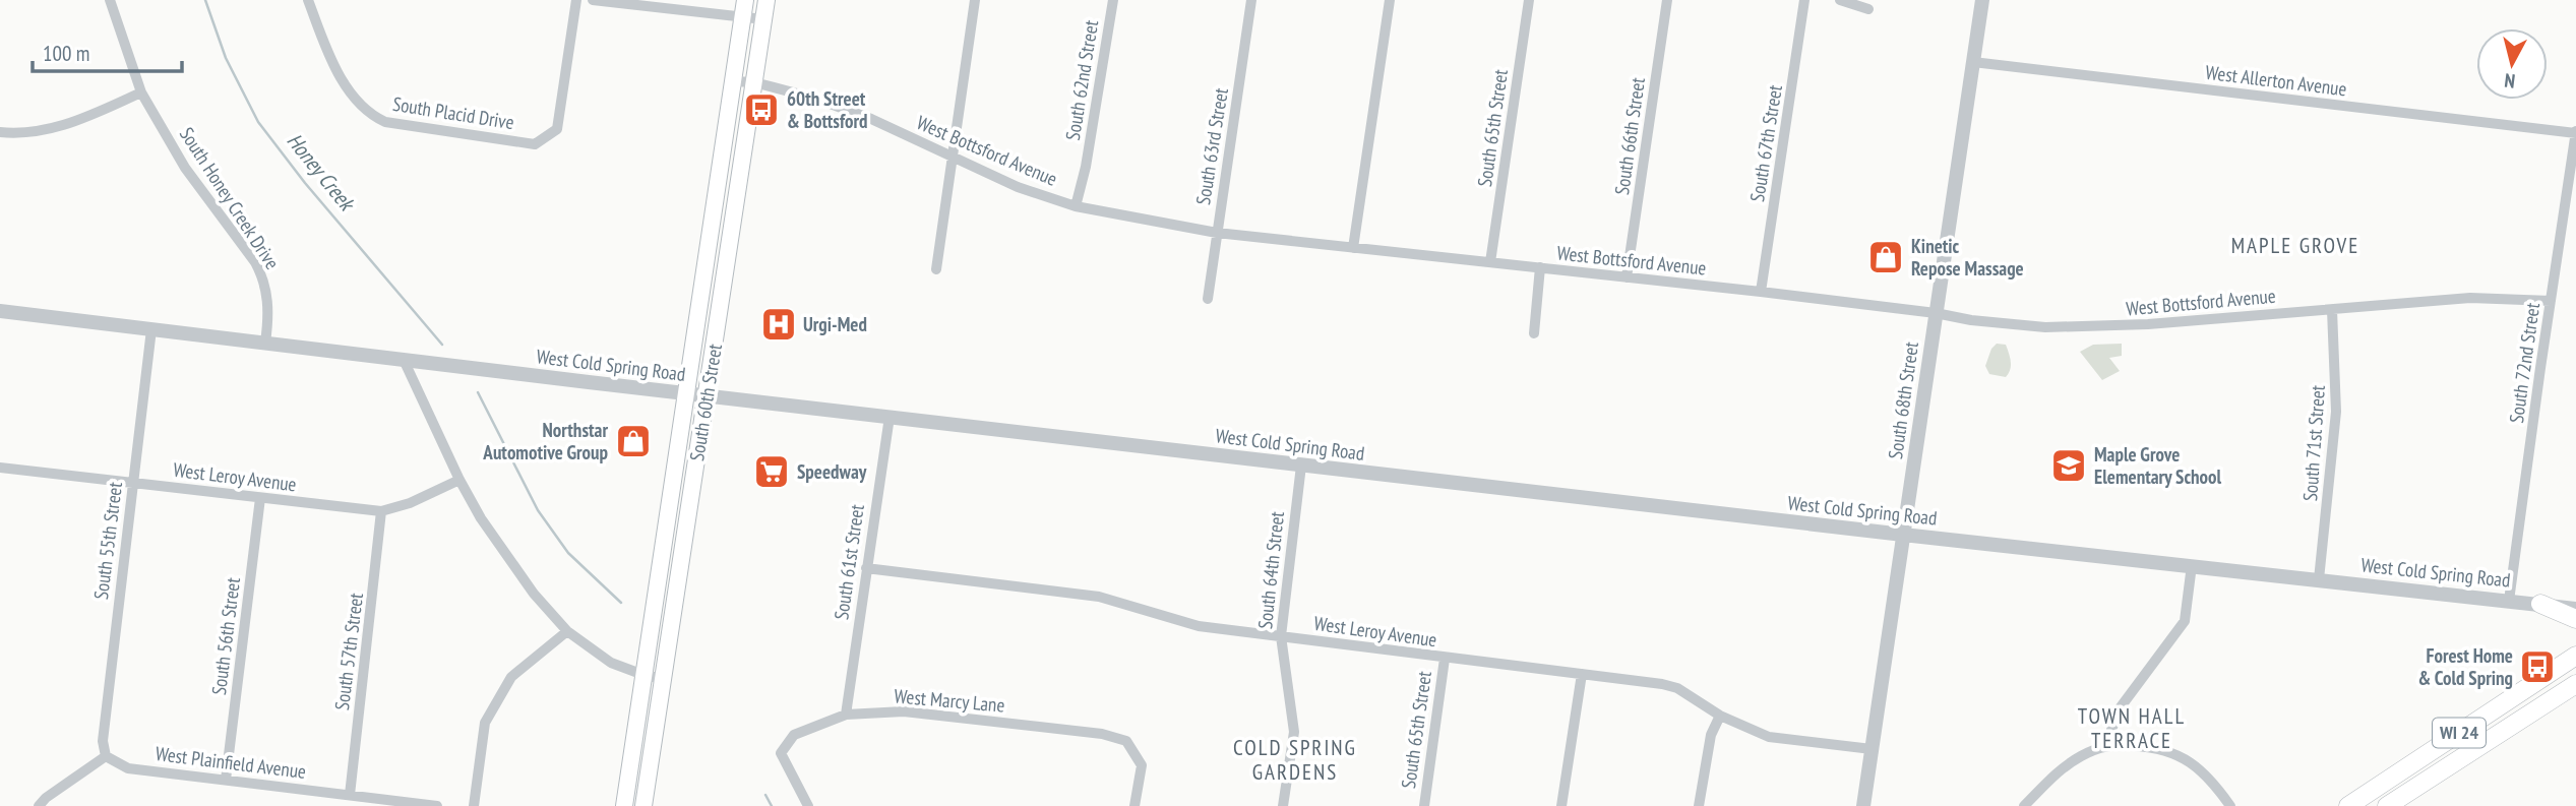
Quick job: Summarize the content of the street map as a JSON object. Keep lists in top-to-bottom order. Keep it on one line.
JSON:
{"streets":{"main road":["South 60th Street","WI 24"],"street":["South 62nd Street","West Allerton Avenue","South Placid Drive","South 65th Street","South 66th Street","South 67th Street","South 63rd Street","West Bottsford Avenue","South Honey Creek Drive","South 72nd Street","West Cold Spring Road","South 68th Street","South 71st Street","West Leroy Avenue","South 55th Street","South 61st Street","South 64th Street","South 56th Street","South 57th Street","West Marcy Lane","West Plainfield Avenue"]},"crossings":[["South 62nd Street","West Bottsford Avenue"],["West Allerton Avenue","South 72nd Street"],["West Allerton Avenue","South 68th Street"],["South 65th Street","West Bottsford Avenue"],["South 65th Street","West Leroy Avenue"],["South 66th Street","West Bottsford Avenue"],["South 67th Street","West Bottsford Avenue"],["South 63rd Street","West Bottsford Avenue"],["West Bottsford Avenue","South 72nd Street"],["West Bottsford Avenue","South 68th Street"],["West Bottsford Avenue","South 60th Street"],["West Bottsford Avenue","South 71st Street"],["South Honey Creek Drive","West Cold Spring Road"],["South 72nd Street","West Cold Spring Road"],["West Cold Spring Road","South 68th Street"],["West Cold Spring Road","South 60th Street"],["West Cold Spring Road","South 71st Street"],["West Cold Spring Road","South 55th Street"],["West Cold Spring Road","South 61st Street"],["West Cold Spring Road","South 64th Street"],["South 68th Street","West Leroy Avenue"],["West Leroy Avenue","South 55th Street"],["West Leroy Avenue","South 61st Street"],["West Leroy Avenue","South 64th Street"],["West Leroy Avenue","South 56th Street"],["West Leroy Avenue","South 57th Street"],["South 55th Street","West Plainfield Avenue"],["South 61st Street","West Marcy Lane"],["South 56th Street","West Plainfield Avenue"],["South 57th Street","West Plainfield Avenue"]],"districts":["MAPLE GROVE","TOWN HALL TERRACE","COLD SPRING GARDENS"],"water":["Honey Creek"],"places":{"bus stop":["60th Street & Bottsford","Forest Home & Cold Spring"],"shop":["Kinetic Repose Massage","Northstar Automotive Group"],"hospital":["Urgi-Med"],"school or university":["Maple Grove Elementary School"],"supermarket":["Speedway"]},"scale_bar":"100 m","north":"bottom"}
